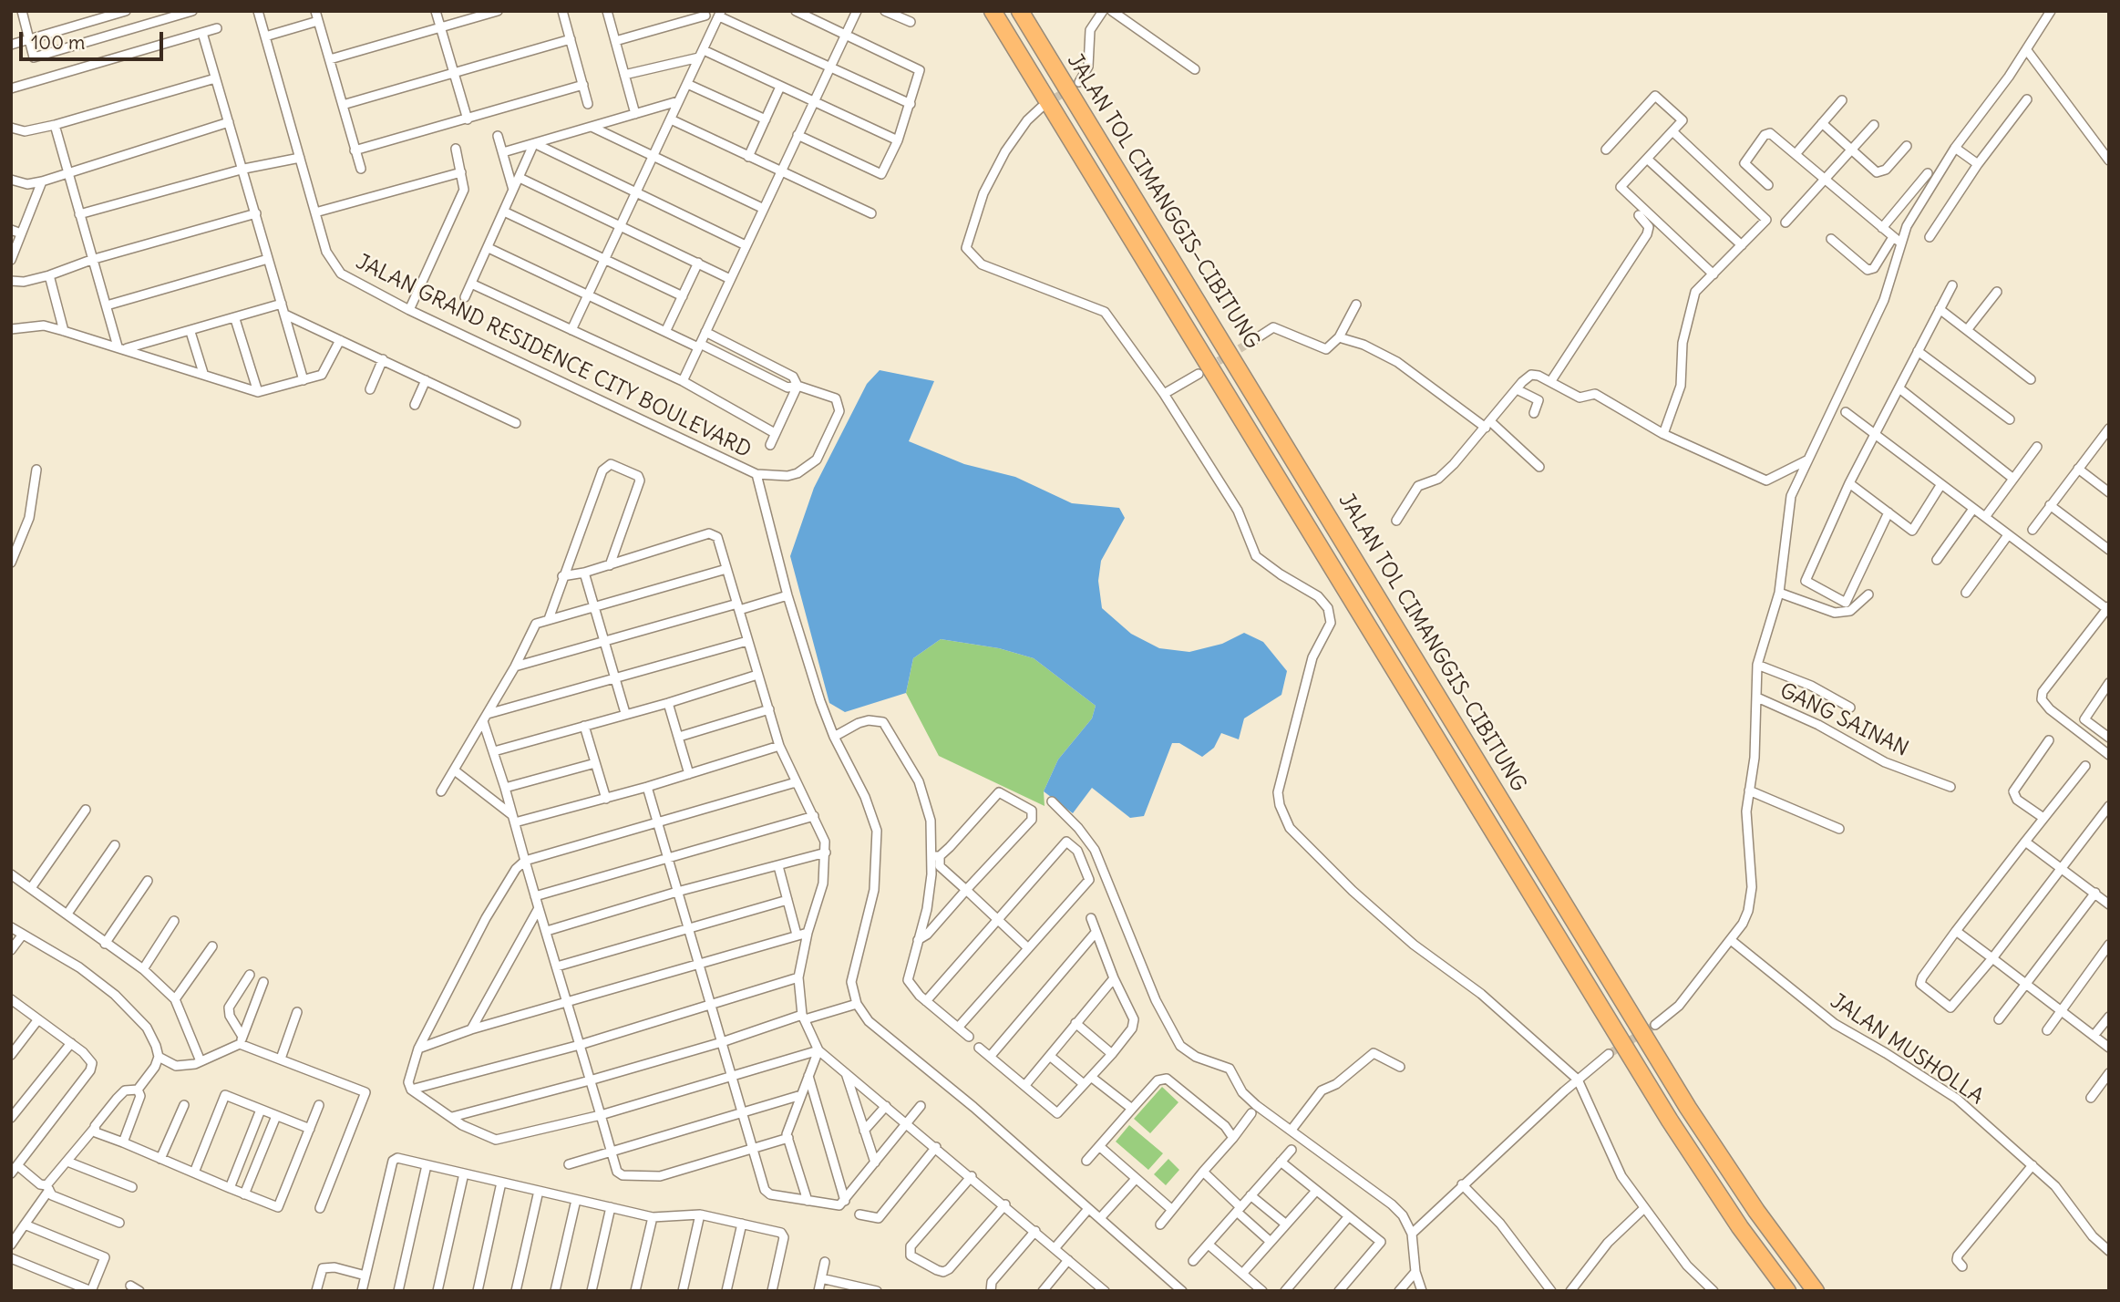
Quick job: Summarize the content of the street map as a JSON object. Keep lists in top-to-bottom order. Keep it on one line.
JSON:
{"streets":{"highway":["JALAN TOL CIMANGGIS–CIBITUNG"],"street":["JALAN GRAND RESIDENCE CITY BOULEVARD","GANG SAINAN","JALAN MUSHOLLA"]},"scale_bar":"100 m"}
